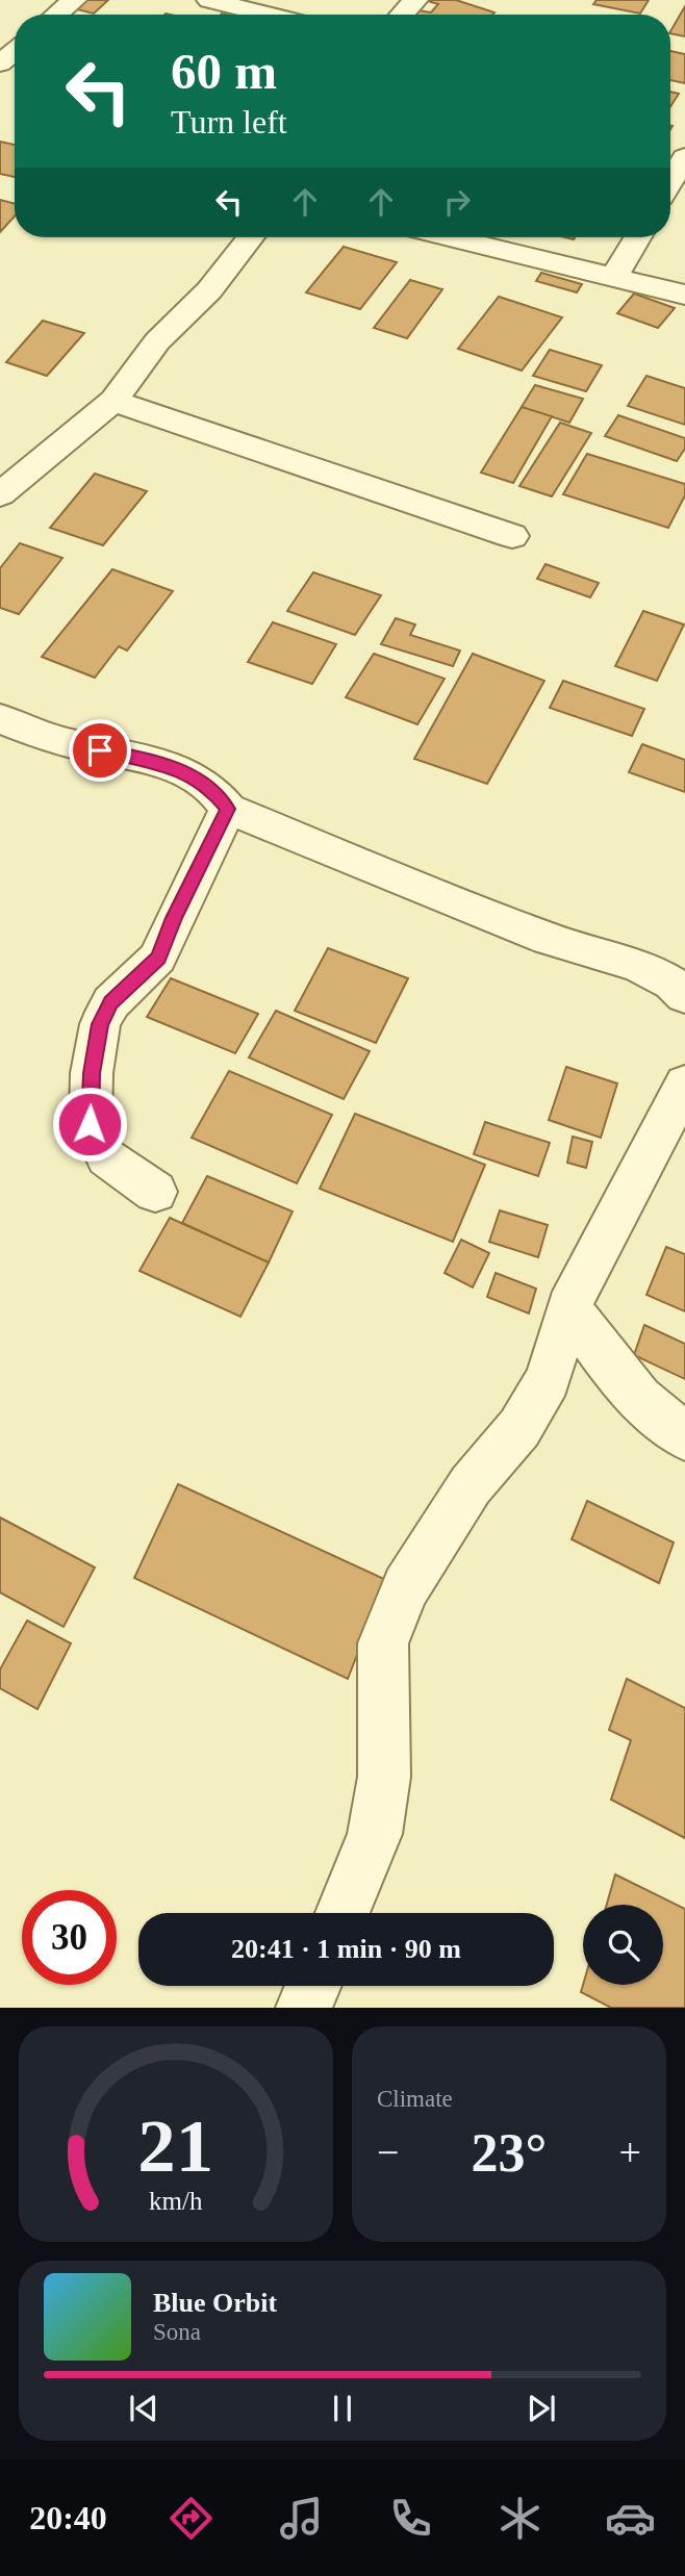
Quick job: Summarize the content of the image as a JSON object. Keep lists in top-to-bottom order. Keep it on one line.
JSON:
{"page":{"turn":["60 m","Turn left"],"limit":"30","trip":"20:41 · 1 min · 90 m","tile":"Climate","heat":["−","23°","+"],"song":["Blue Orbit","Sona"],"tabs":"20:40","gauge":["21","km/h"]}}
